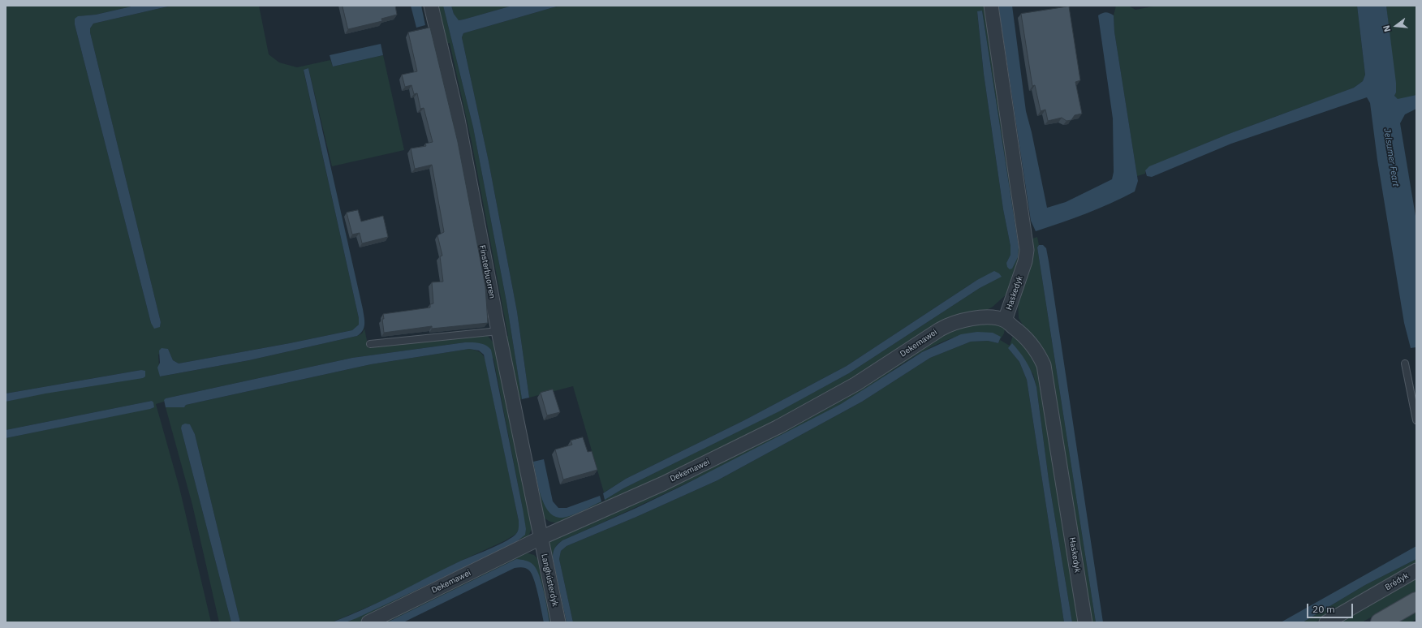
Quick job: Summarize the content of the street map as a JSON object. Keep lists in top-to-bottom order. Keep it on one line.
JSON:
{"streets":{"street":["Finsterbuorren","Haskedyk","Dekemawei","Langhústerdyk","Brédyk"]},"crossings":[["Finsterbuorren","Dekemawei"],["Finsterbuorren","Langhústerdyk"],["Haskedyk","Dekemawei"],["Dekemawei","Langhústerdyk"]],"water":["Jelsumer Feart"],"scale_bar":"20 m","north":"left"}
